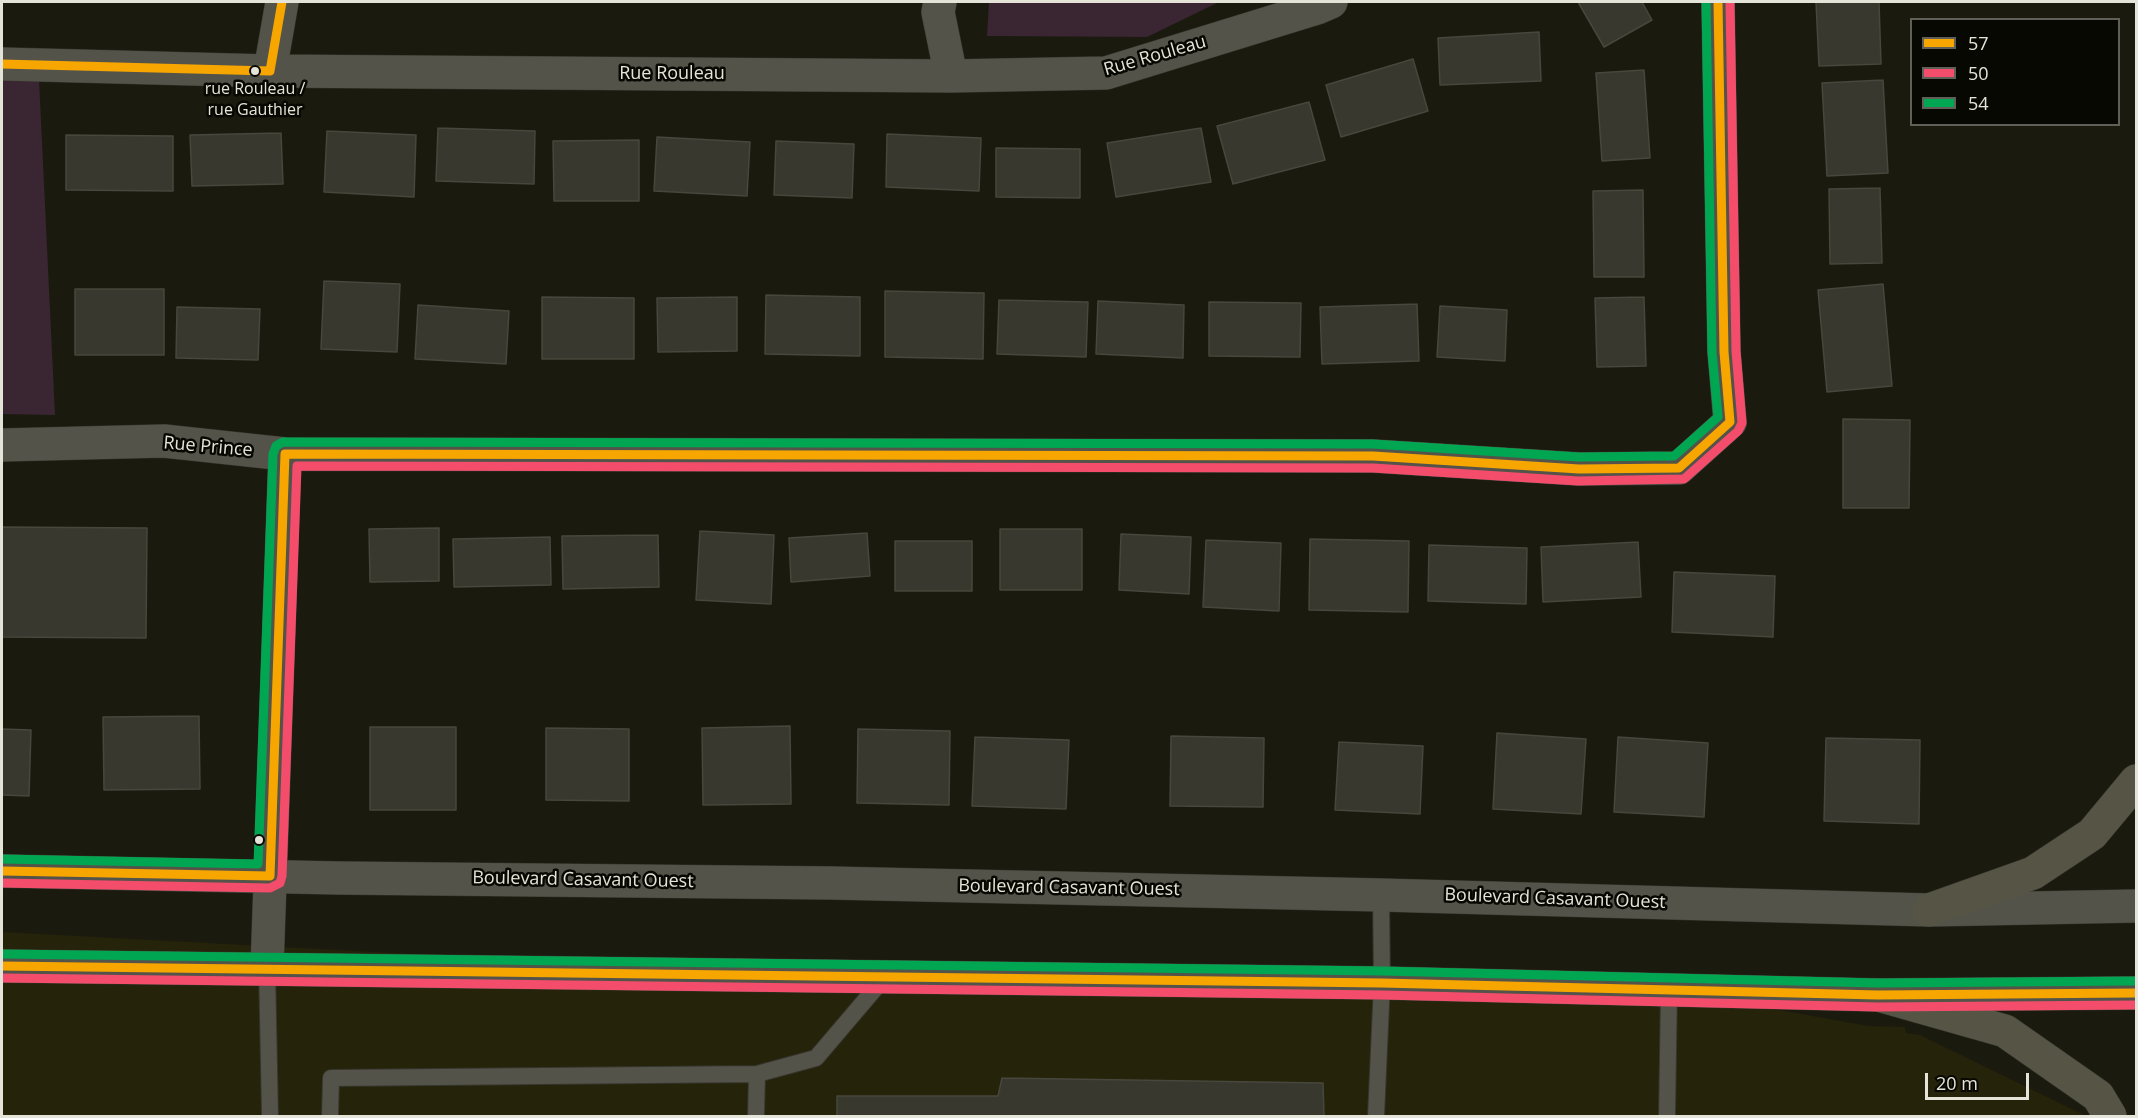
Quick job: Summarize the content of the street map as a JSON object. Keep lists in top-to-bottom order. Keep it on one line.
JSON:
{"streets":{"street":["Rue Rouleau","Rue Prince","Boulevard Casavant Ouest"]},"places":["rue Rouleau / rue Gauthier"],"lines":["transit line 57","transit line 50","transit line 54"],"legend":["57","50","54"],"scale_bar":"20 m"}
